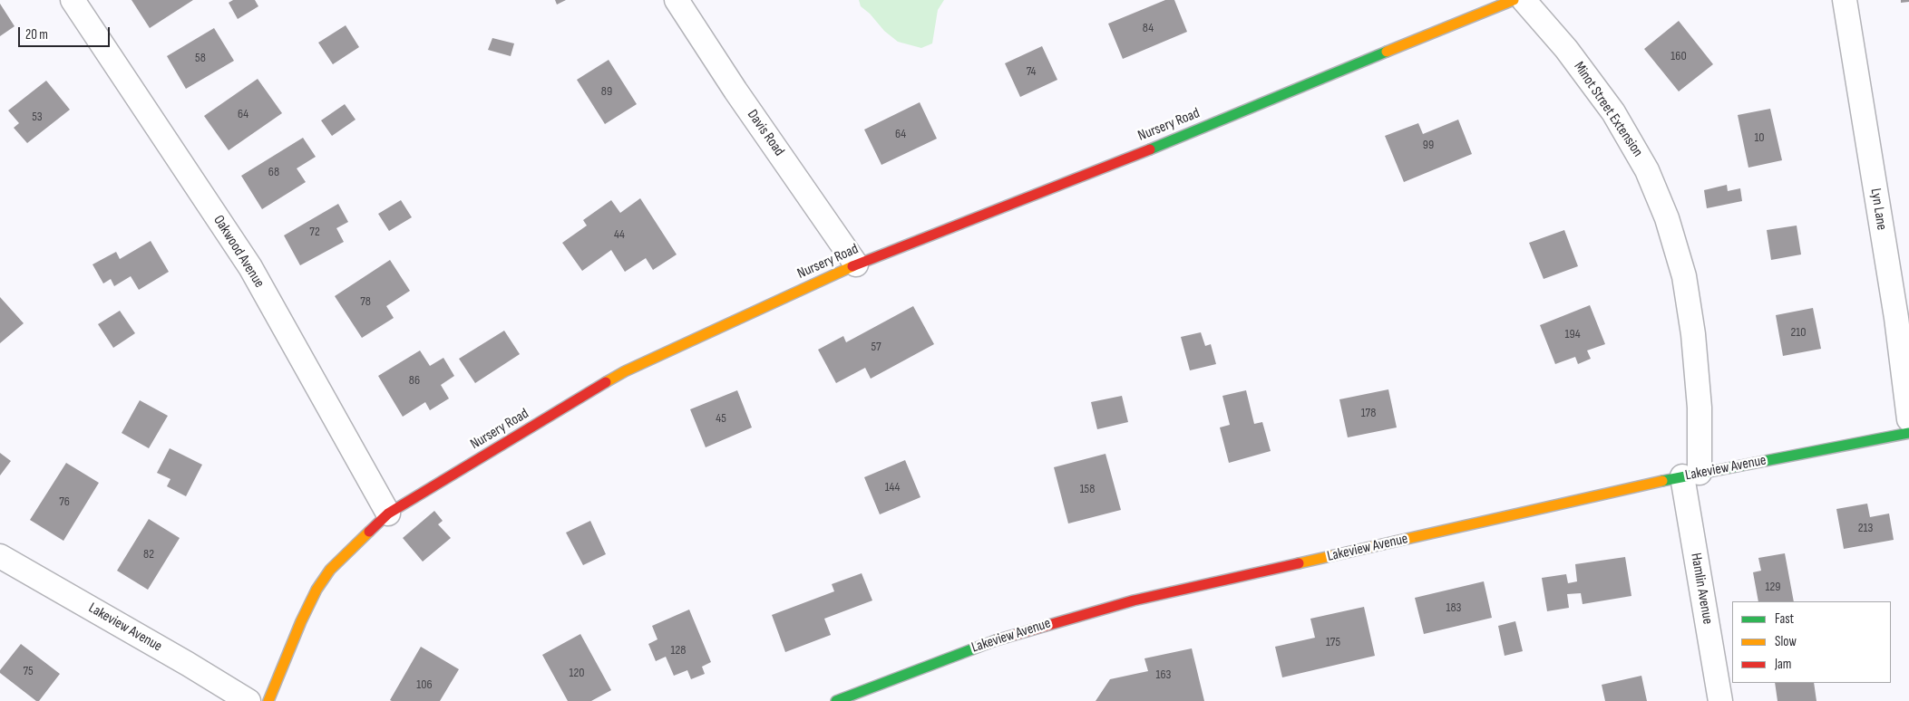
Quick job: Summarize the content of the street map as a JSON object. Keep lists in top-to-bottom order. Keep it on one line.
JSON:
{"streets":{"street":["Minot Street Extension","Nursery Road","Davis Road","Lyn Lane","Oakwood Avenue","Lakeview Avenue","Hamlin Avenue"]},"crossings":[["Minot Street Extension","Lakeview Avenue"],["Minot Street Extension","Hamlin Avenue"],["Nursery Road","Davis Road"],["Nursery Road","Oakwood Avenue"],["Lakeview Avenue","Hamlin Avenue"]],"house_numbers":["84","160","58","74","89","64","53","64","10","99","68","72","44","78","210","194","57","86","178","45","144","158","76","213","82","129","183","175","128","75","120","163","106"],"legend":["Fast","Slow","Jam"],"scale_bar":"20 m"}
